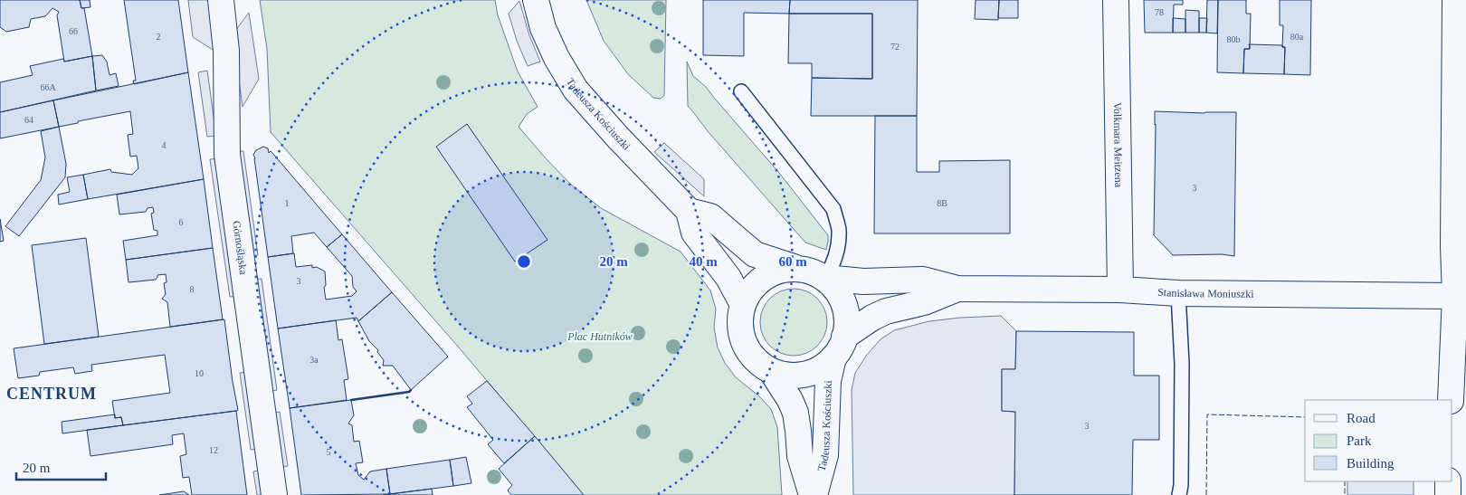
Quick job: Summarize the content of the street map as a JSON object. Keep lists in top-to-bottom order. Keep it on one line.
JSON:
{"streets":{"street":["Tadeusza Kościuszki","Volkmara Meitzena","Górnośląska","Stanisława Moniuszki"]},"crossings":[["Volkmara Meitzena","Stanisława Moniuszki"]],"districts":["CENTRUM"],"parks":["Plac Hutników"],"house_numbers":["78","66","2","80a","80b","72","66A","64","4","3","1","8B","6","3","8","3a","10","3","12","5"],"legend":["Road","Park","Building"],"scale_bar":"20 m","rings":["20 m","40 m","60 m"]}
